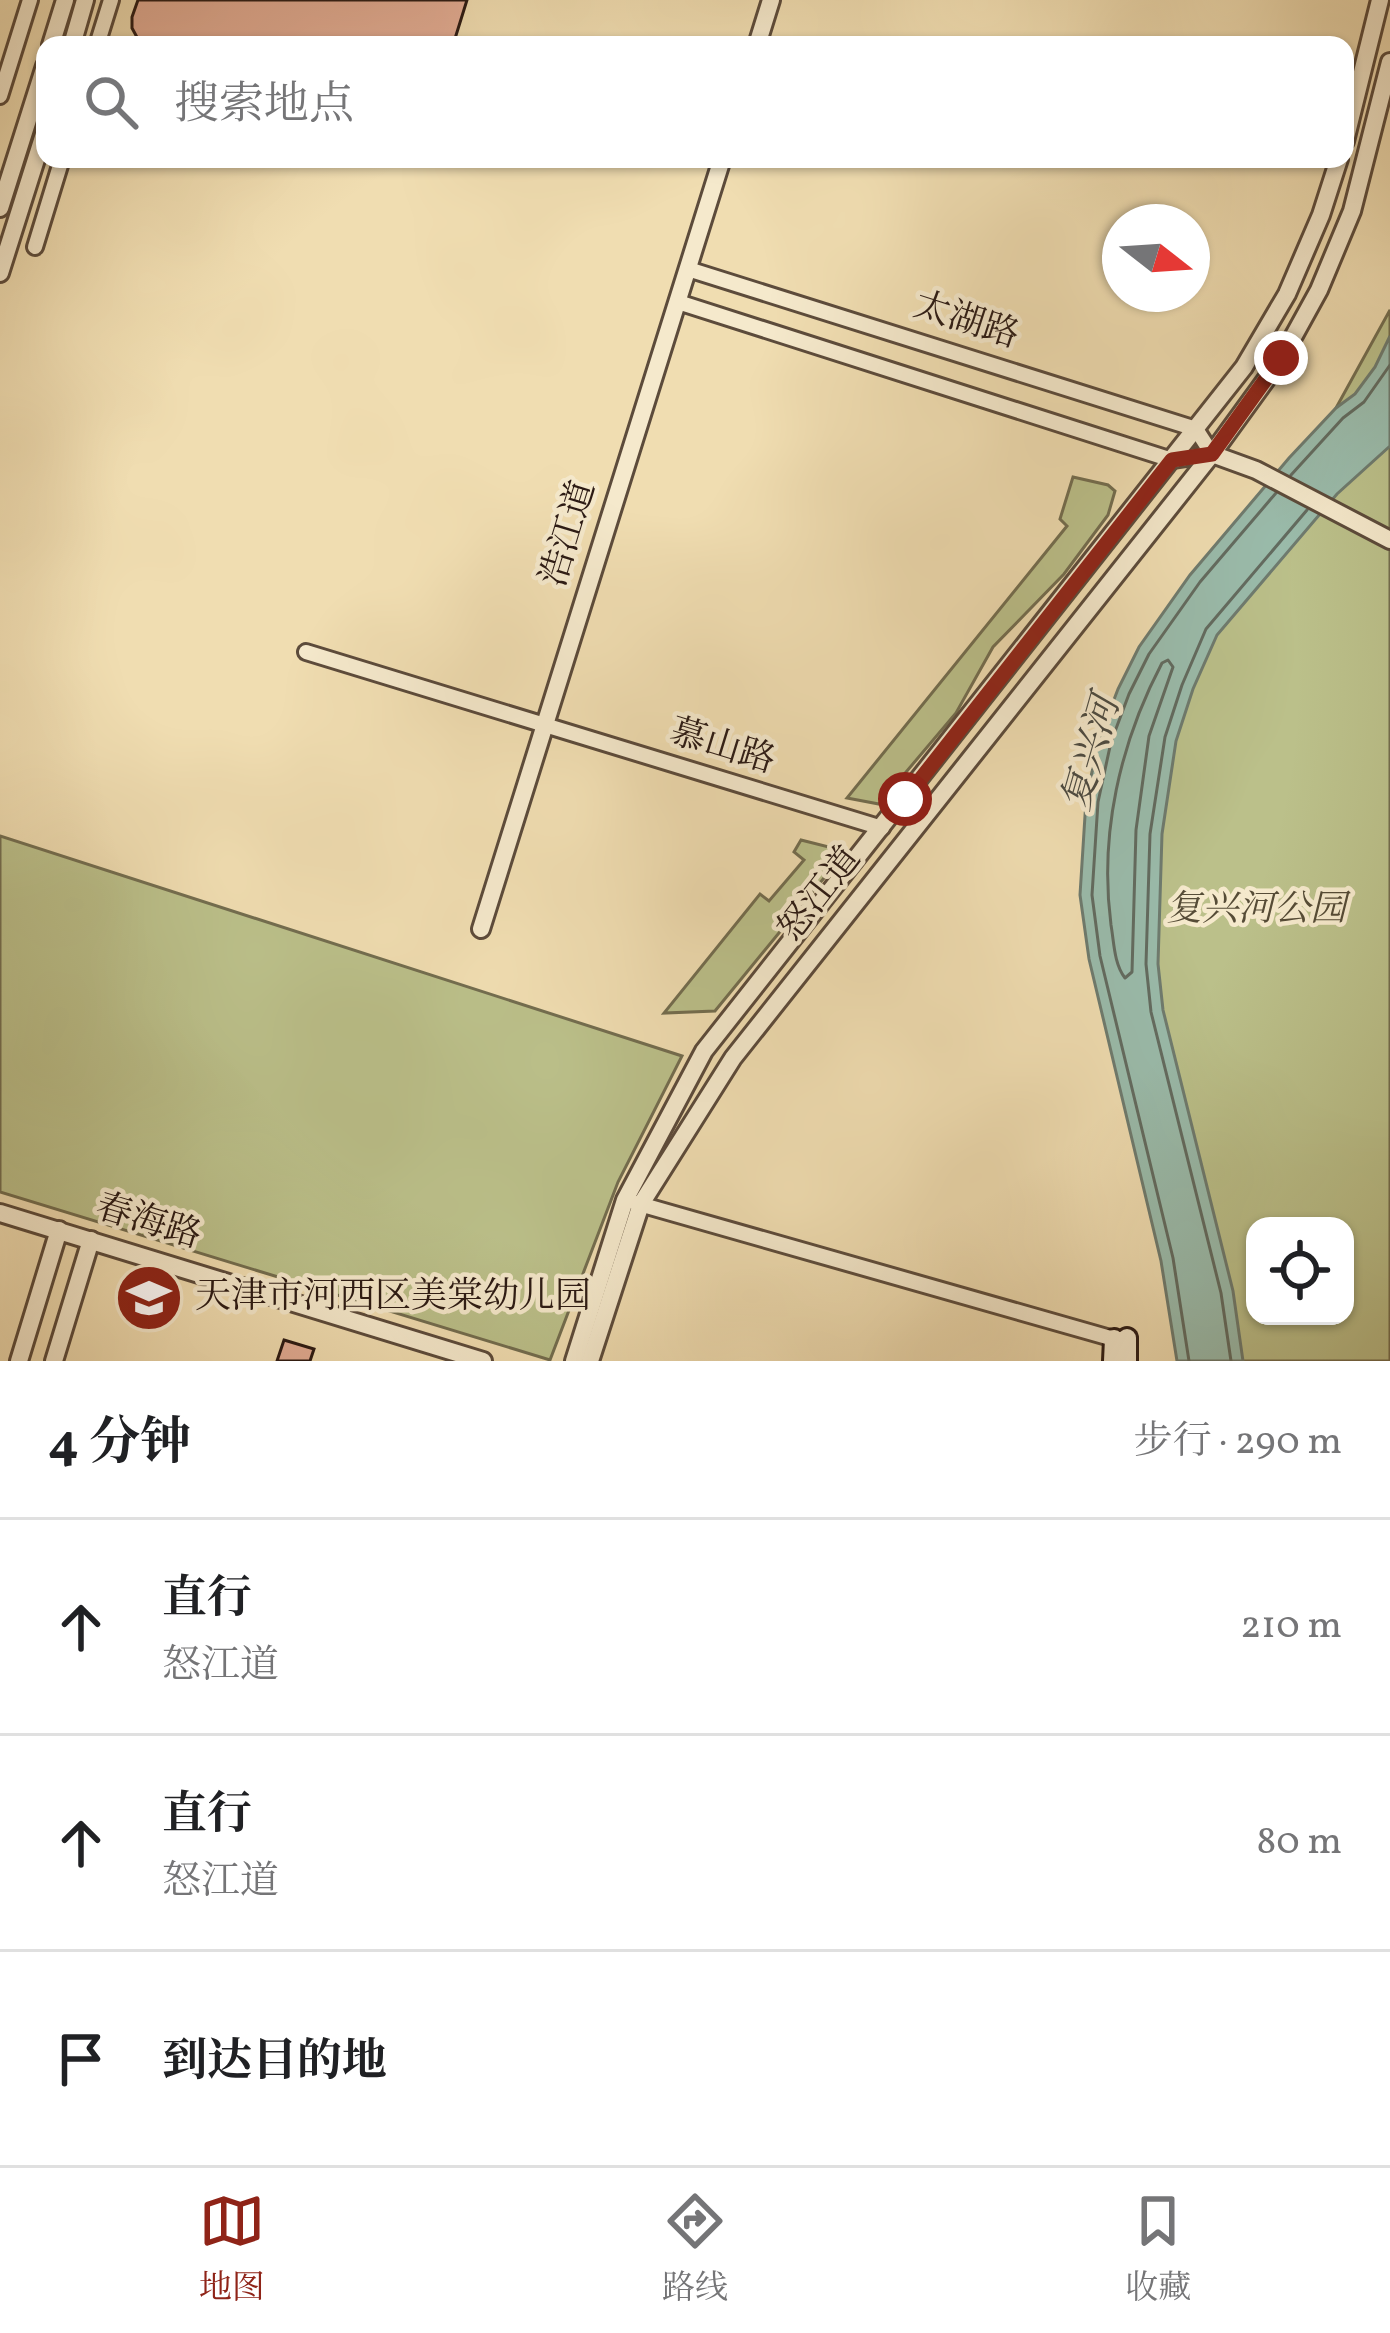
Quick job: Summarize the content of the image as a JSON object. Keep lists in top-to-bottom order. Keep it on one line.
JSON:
{"streets":{"street":["太湖路","浩江道","慕山路","怒江道","春海路"]},"crossings":[["太湖路","浩江道"],["太湖路","怒江道"],["浩江道","慕山路"],["慕山路","怒江道"]],"water":["复兴河"],"parks":["复兴河公园"],"places":{"school or university":["天津市河西区美棠幼儿园"]},"north":"right","page":{"search":"搜索地点","heading":["4 分钟","步行 · 290 m"],"list":[["直行","怒江道","210 m"],["直行","怒江道","80 m"],"到达目的地"],"nav":["地图","路线","收藏"]}}
